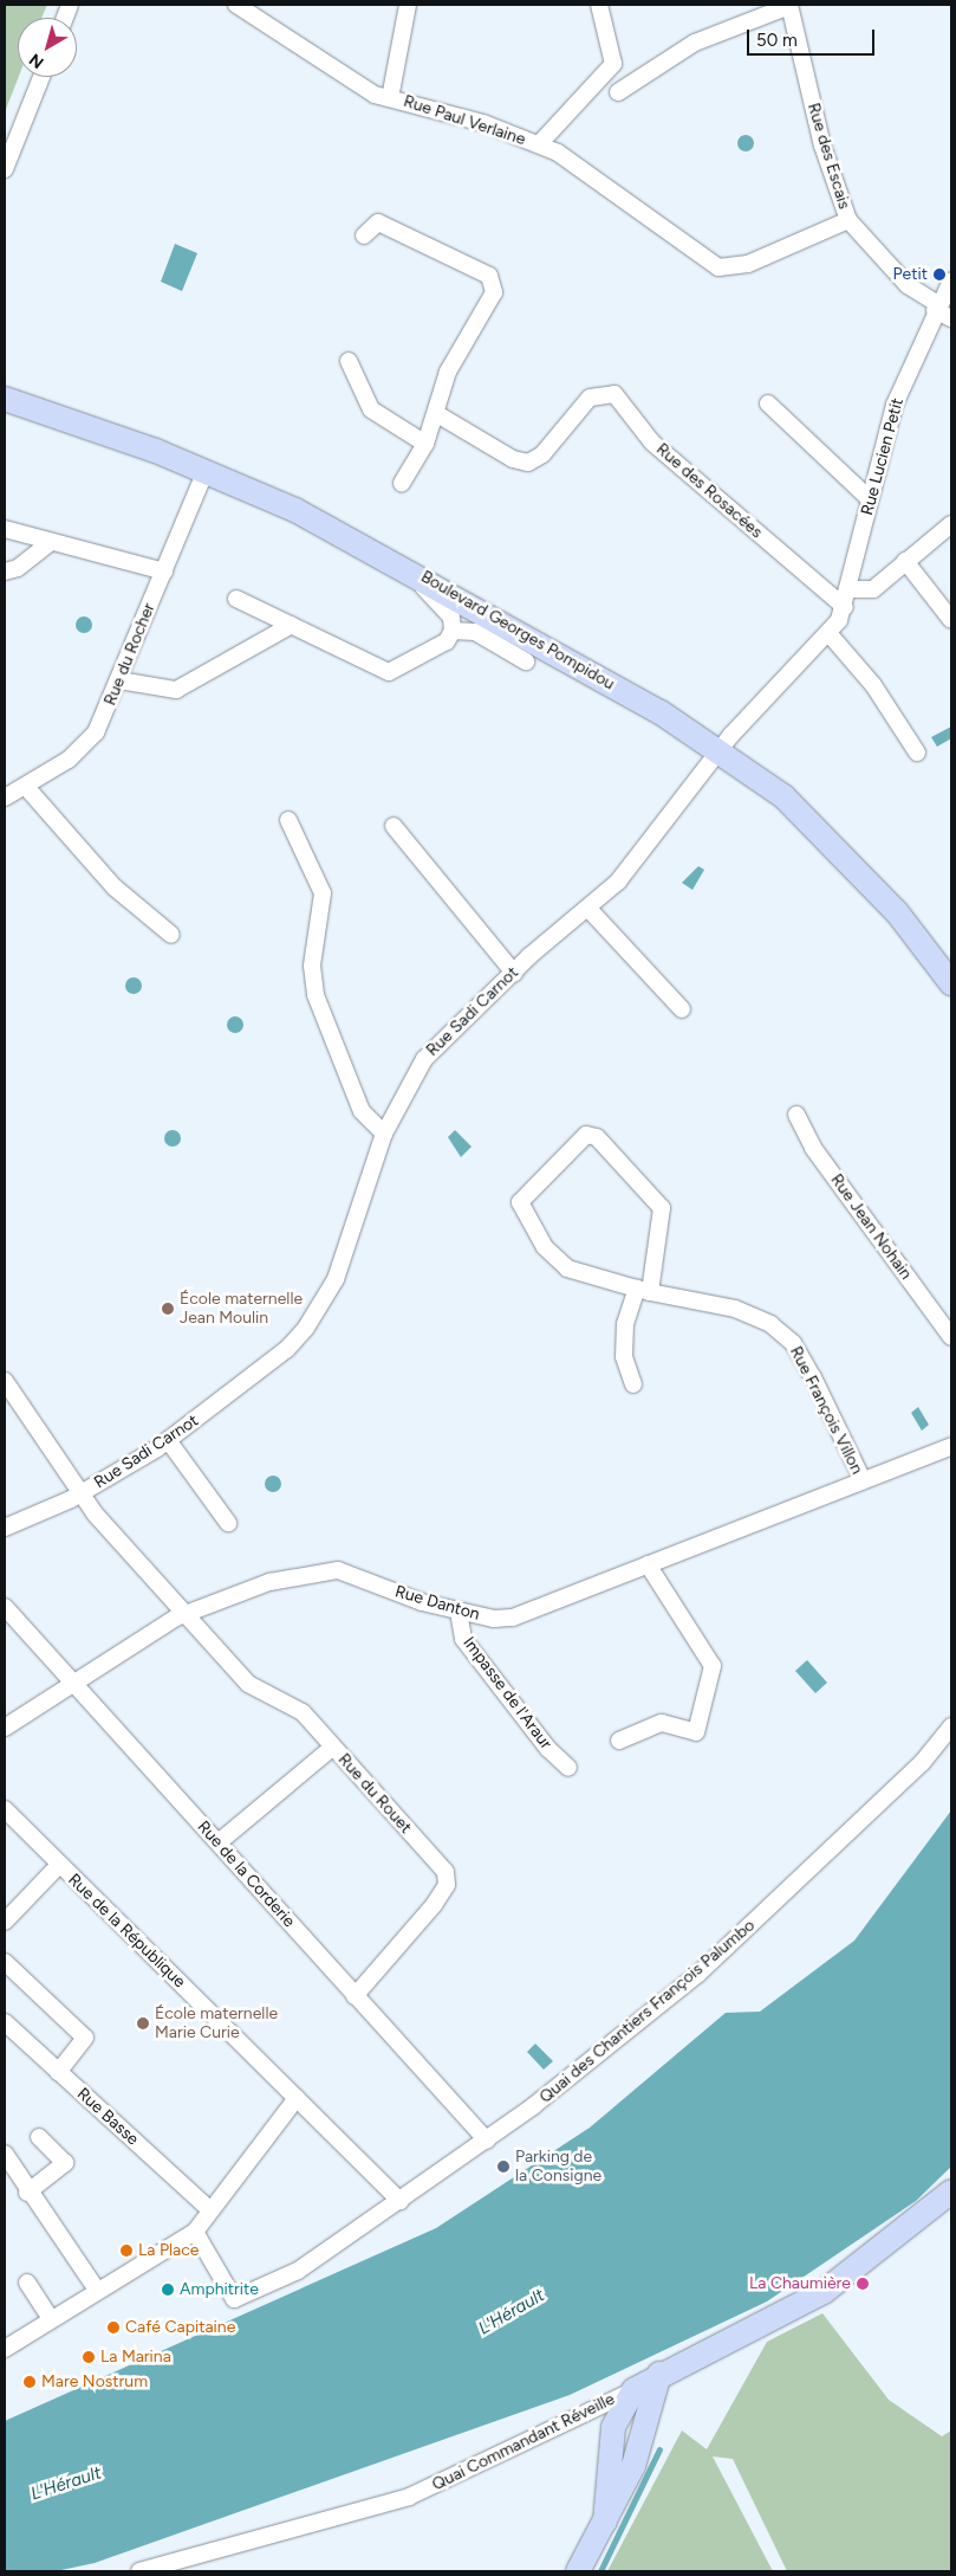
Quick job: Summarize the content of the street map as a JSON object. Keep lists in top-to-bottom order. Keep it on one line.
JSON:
{"streets":{"street":["Rue Paul Verlaine","Rue des Escais","Rue Lucien Petit","Rue des Rosacées","Boulevard Georges Pompidou","Rue du Rocher","Rue Sadi Carnot","Rue Jean Nohain","Rue François Villon","Rue Danton","Impasse de l'Araur","Rue du Rouet","Rue de la Corderie","Rue de la République","Quai des Chantiers François Palumbo","Rue Basse","Quai Commandant Réveille"]},"crossings":[["Rue Paul Verlaine","Rue des Escais"],["Rue des Escais","Rue Lucien Petit"],["Rue Lucien Petit","Rue des Rosacées"],["Rue Lucien Petit","Rue Sadi Carnot"],["Rue des Rosacées","Rue Sadi Carnot"],["Boulevard Georges Pompidou","Rue du Rocher"],["Boulevard Georges Pompidou","Rue Sadi Carnot"],["Rue Sadi Carnot","Rue du Rouet"],["Rue François Villon","Rue Danton"],["Rue Danton","Impasse de l'Araur"],["Rue Danton","Rue du Rouet"],["Rue Danton","Rue de la Corderie"],["Rue du Rouet","Rue de la Corderie"],["Rue de la Corderie","Quai des Chantiers François Palumbo"],["Rue de la République","Quai des Chantiers François Palumbo"]],"water":["L'Hérault"],"places":["Petit","École maternelle Jean Moulin","École maternelle Marie Curie","Parking de la Consigne","La Place","La Chaumière","Amphitrite","Café Capitaine","La Marina","Mare Nostrum"],"scale_bar":"50 m","north":"bottom left"}
